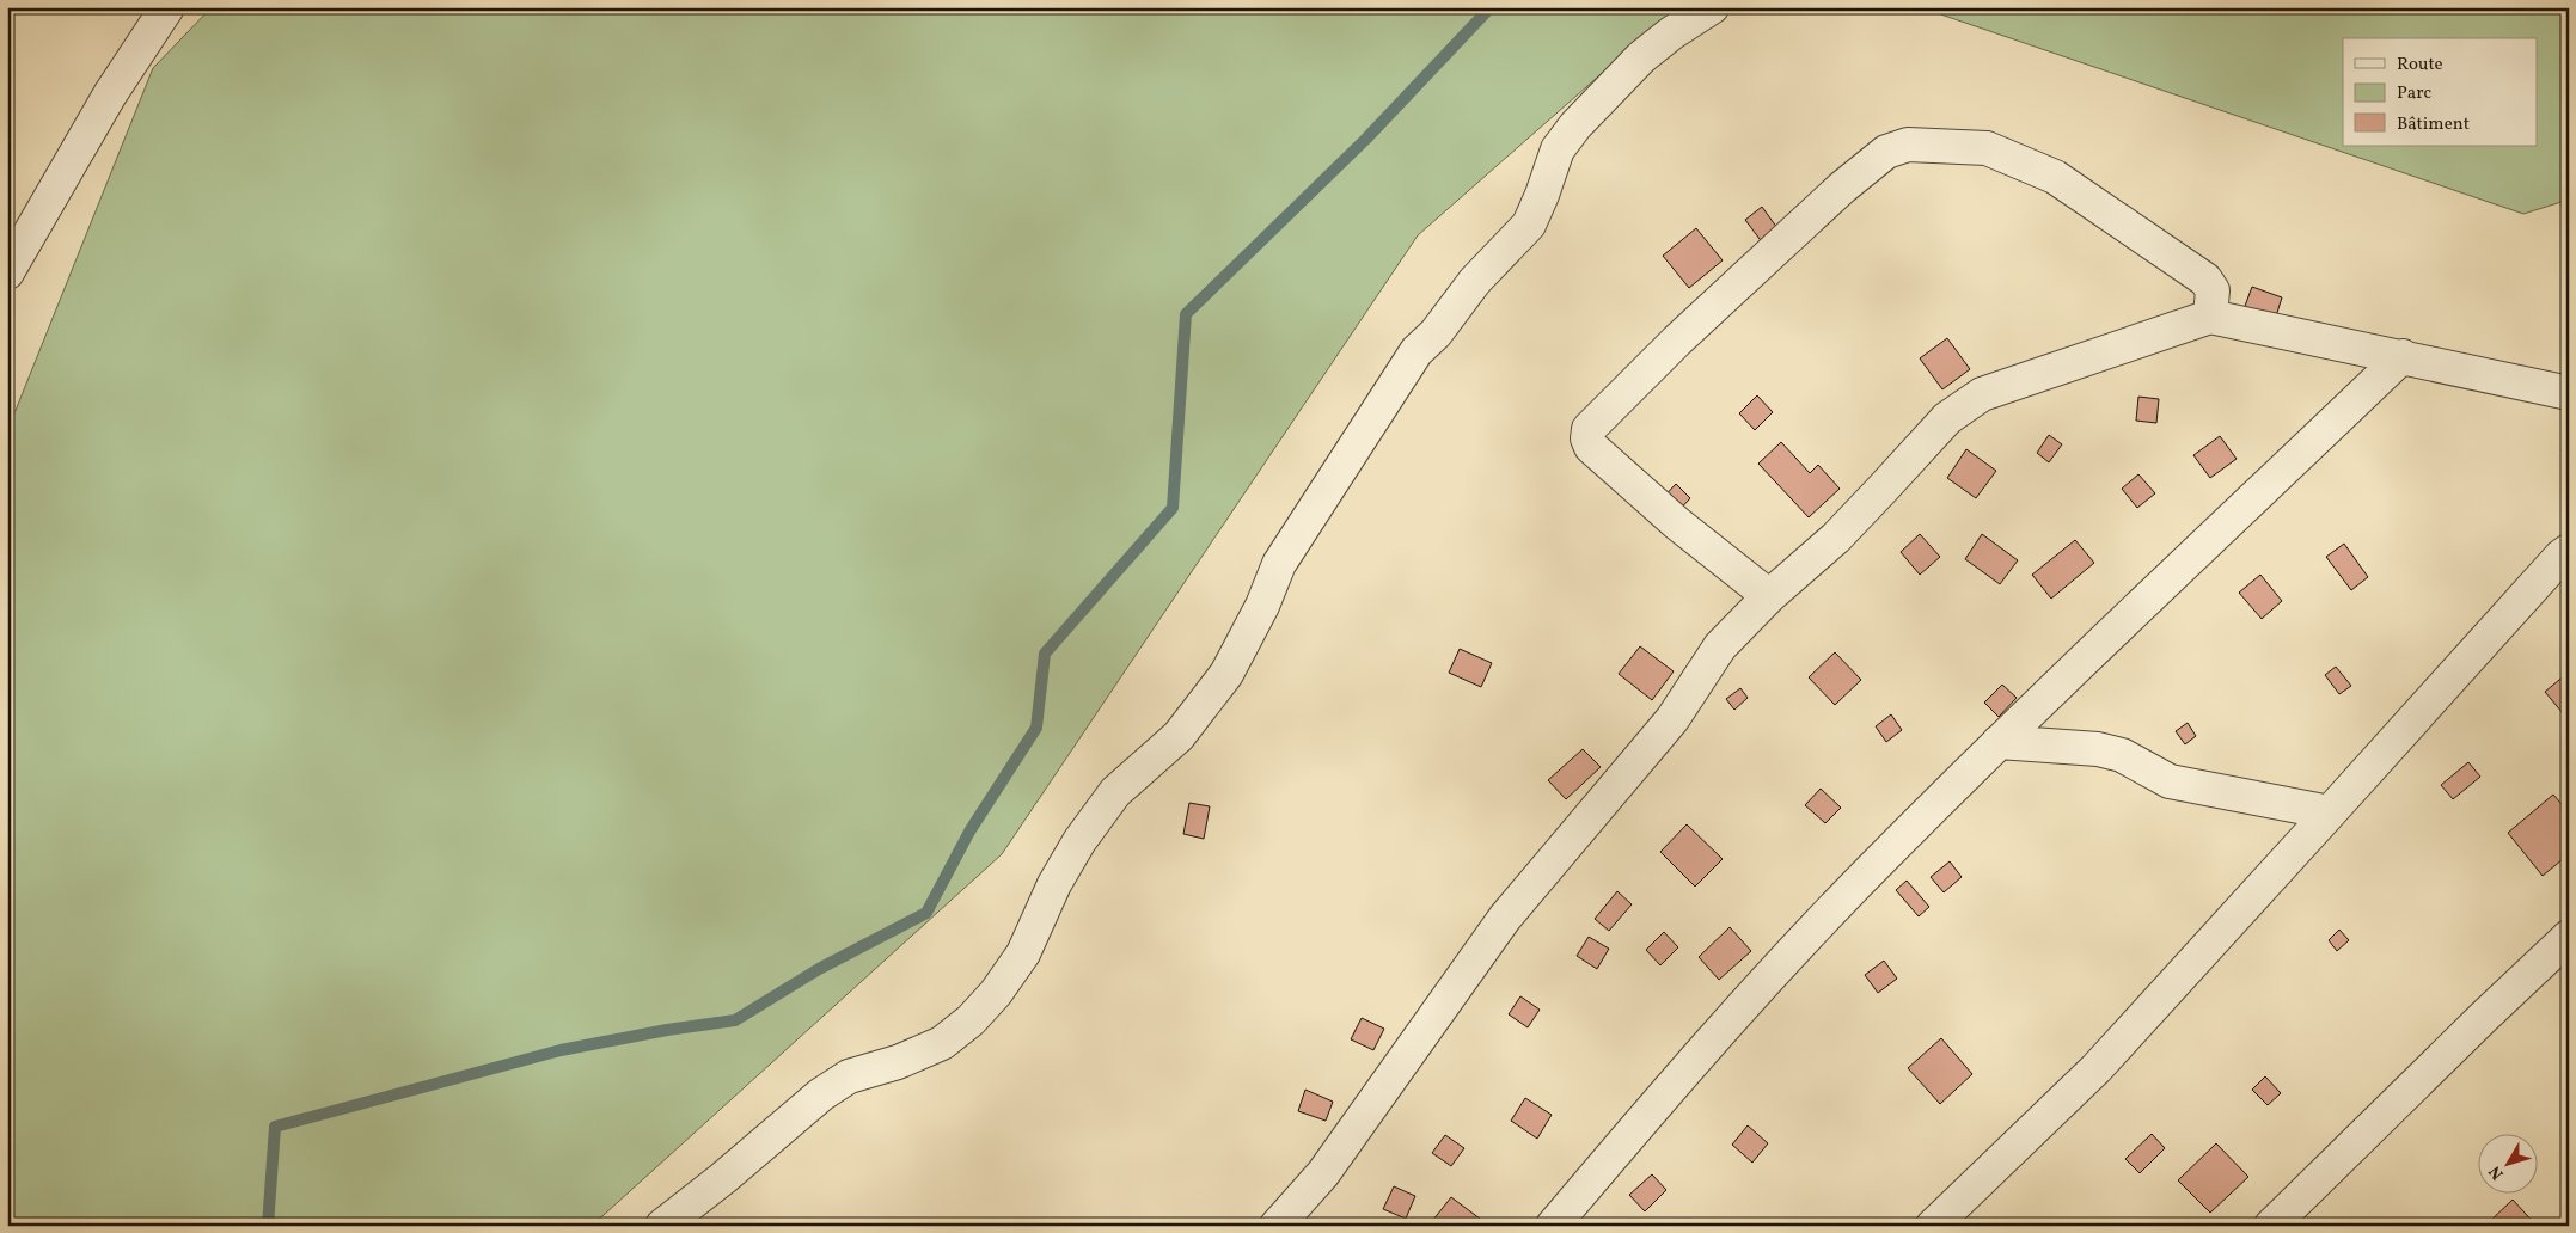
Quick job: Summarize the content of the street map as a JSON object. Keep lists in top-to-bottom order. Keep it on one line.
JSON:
{"legend":["Route","Parc","Bâtiment"],"north":"bottom left"}
